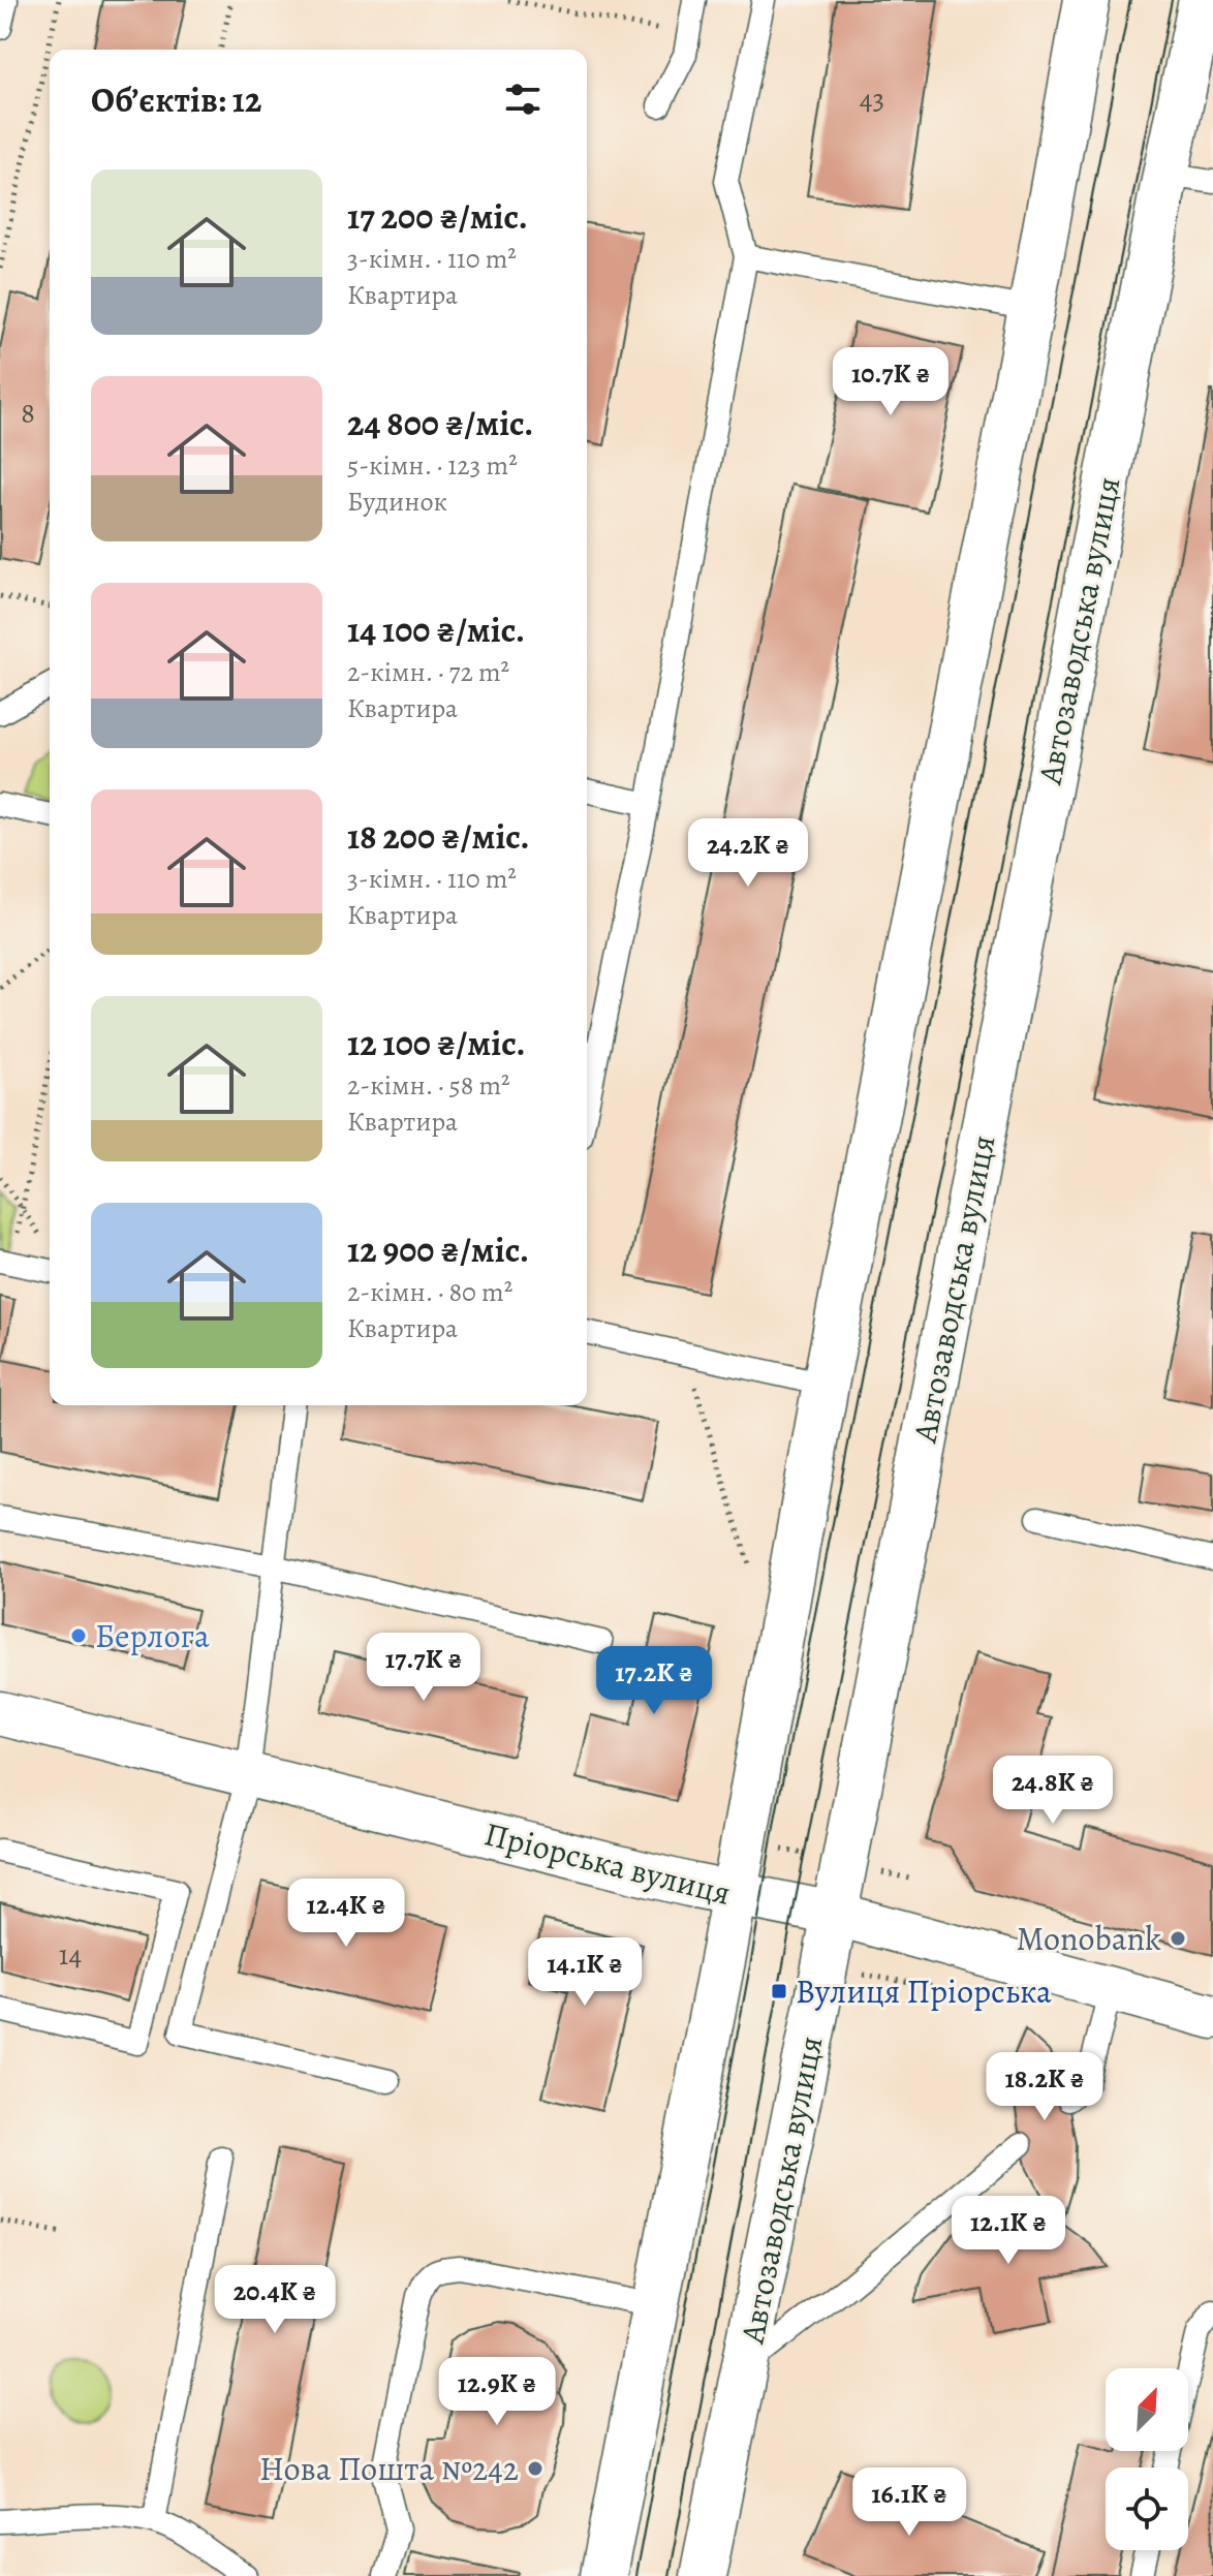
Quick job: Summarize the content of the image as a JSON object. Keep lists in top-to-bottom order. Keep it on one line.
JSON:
{"streets":{"main road":["Автозаводська вулиця"],"street":["Пріорська вулиця"]},"crossings":[["Автозаводська вулиця","Пріорська вулиця"]],"places":{"other":["Берлога","Monobank","Нова Пошта №242"],"transit":["Вулиця Пріорська"]},"house_numbers":["43","8","14"],"north":"top right","page":{"heading":"Об’єктів: 12","list":[{"name":"17 200 ₴/міс.","note":"3-кімн. · 110 m² · Квартира"},{"name":"24 800 ₴/міс.","note":"5-кімн. · 123 m² · Будинок"},{"name":"14 100 ₴/міс.","note":"2-кімн. · 72 m² · Квартира"},{"name":"18 200 ₴/міс.","note":"3-кімн. · 110 m² · Квартира"},{"name":"12 100 ₴/міс.","note":"2-кімн. · 58 m² · Квартира"},{"name":"12 900 ₴/міс.","note":"2-кімн. · 80 m² · Квартира"}],"price":["10.7K ₴","24.2K ₴","17.7K ₴","17.2K ₴","24.8K ₴","12.4K ₴","14.1K ₴","18.2K ₴","12.1K ₴","20.4K ₴","12.9K ₴","16.1K ₴"]}}
